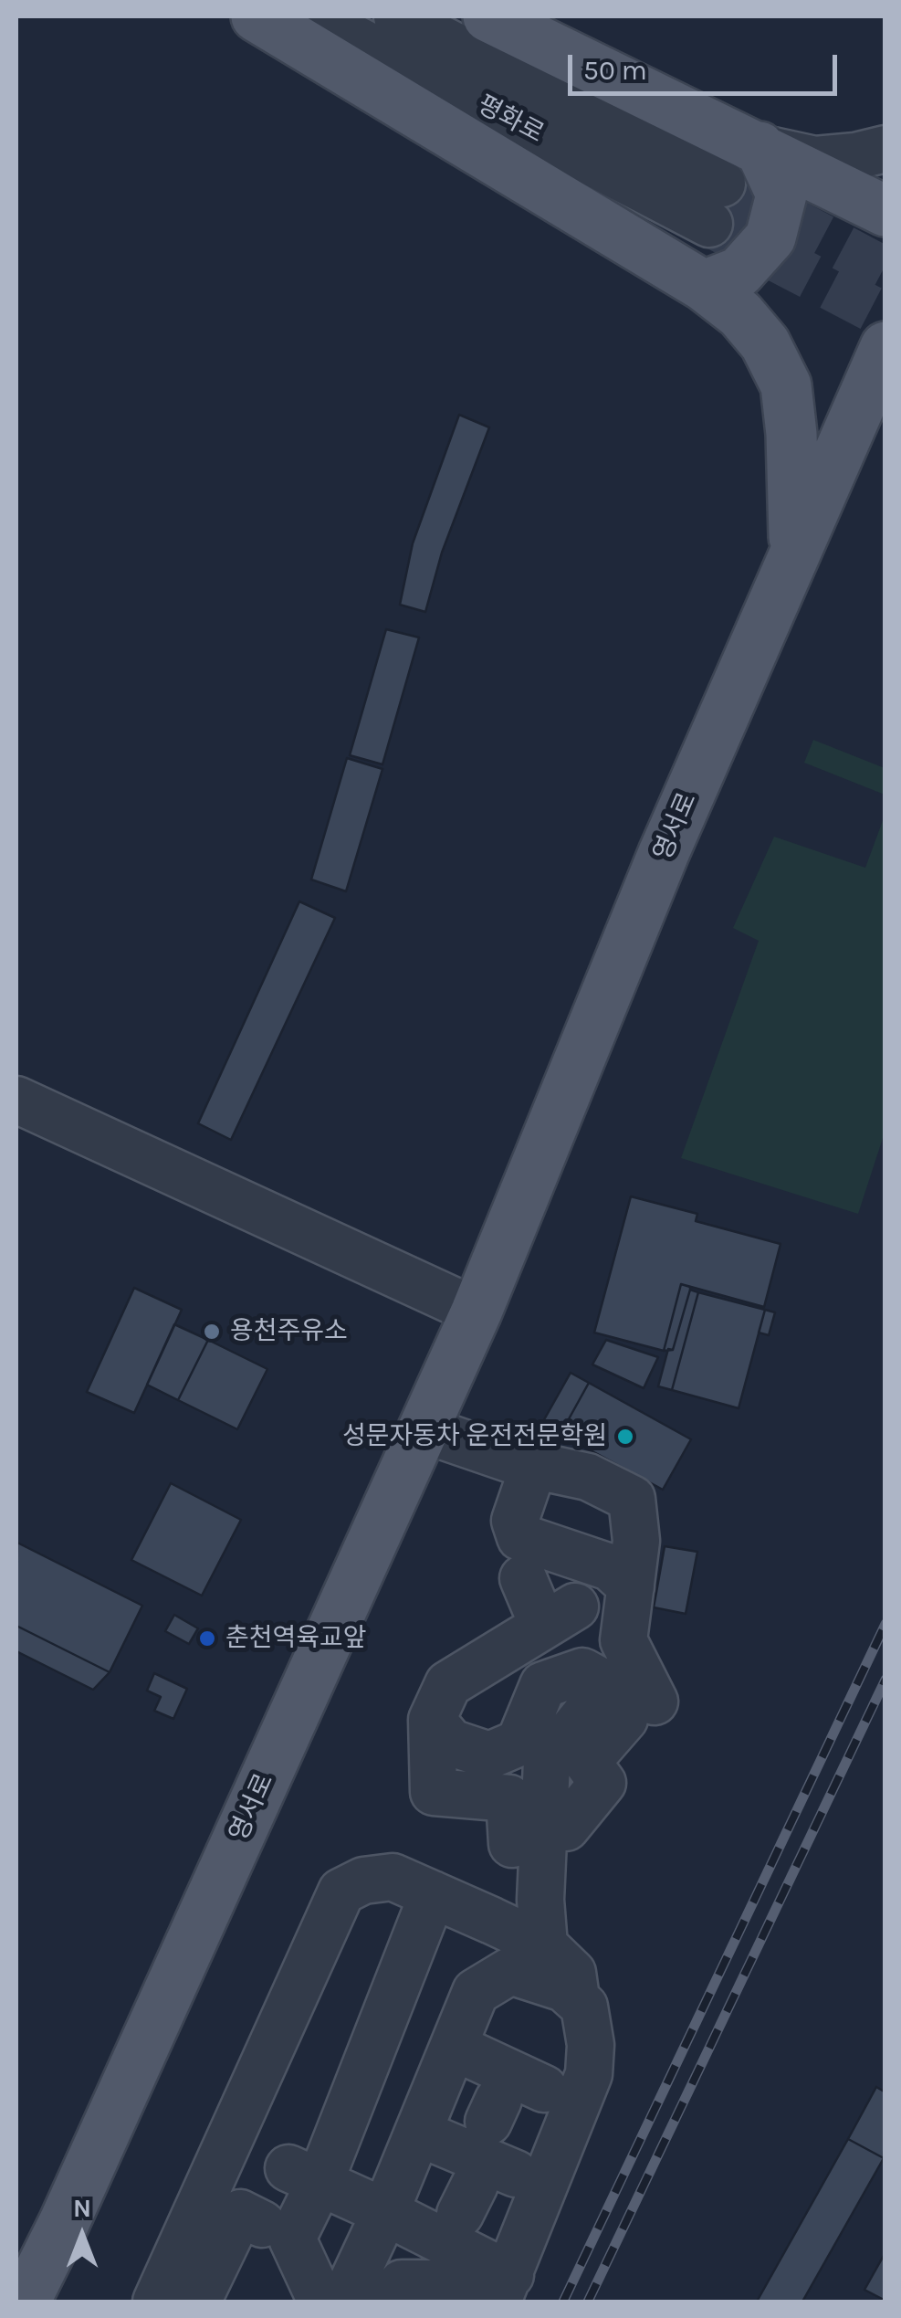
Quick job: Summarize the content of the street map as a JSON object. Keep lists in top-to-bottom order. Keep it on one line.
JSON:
{"streets":{"main road":["영서로"],"street":["평화로"]},"places":["용천주유소","성문자동차 운전전문학원","춘천역육교앞"],"scale_bar":"50 m","north":"top"}
